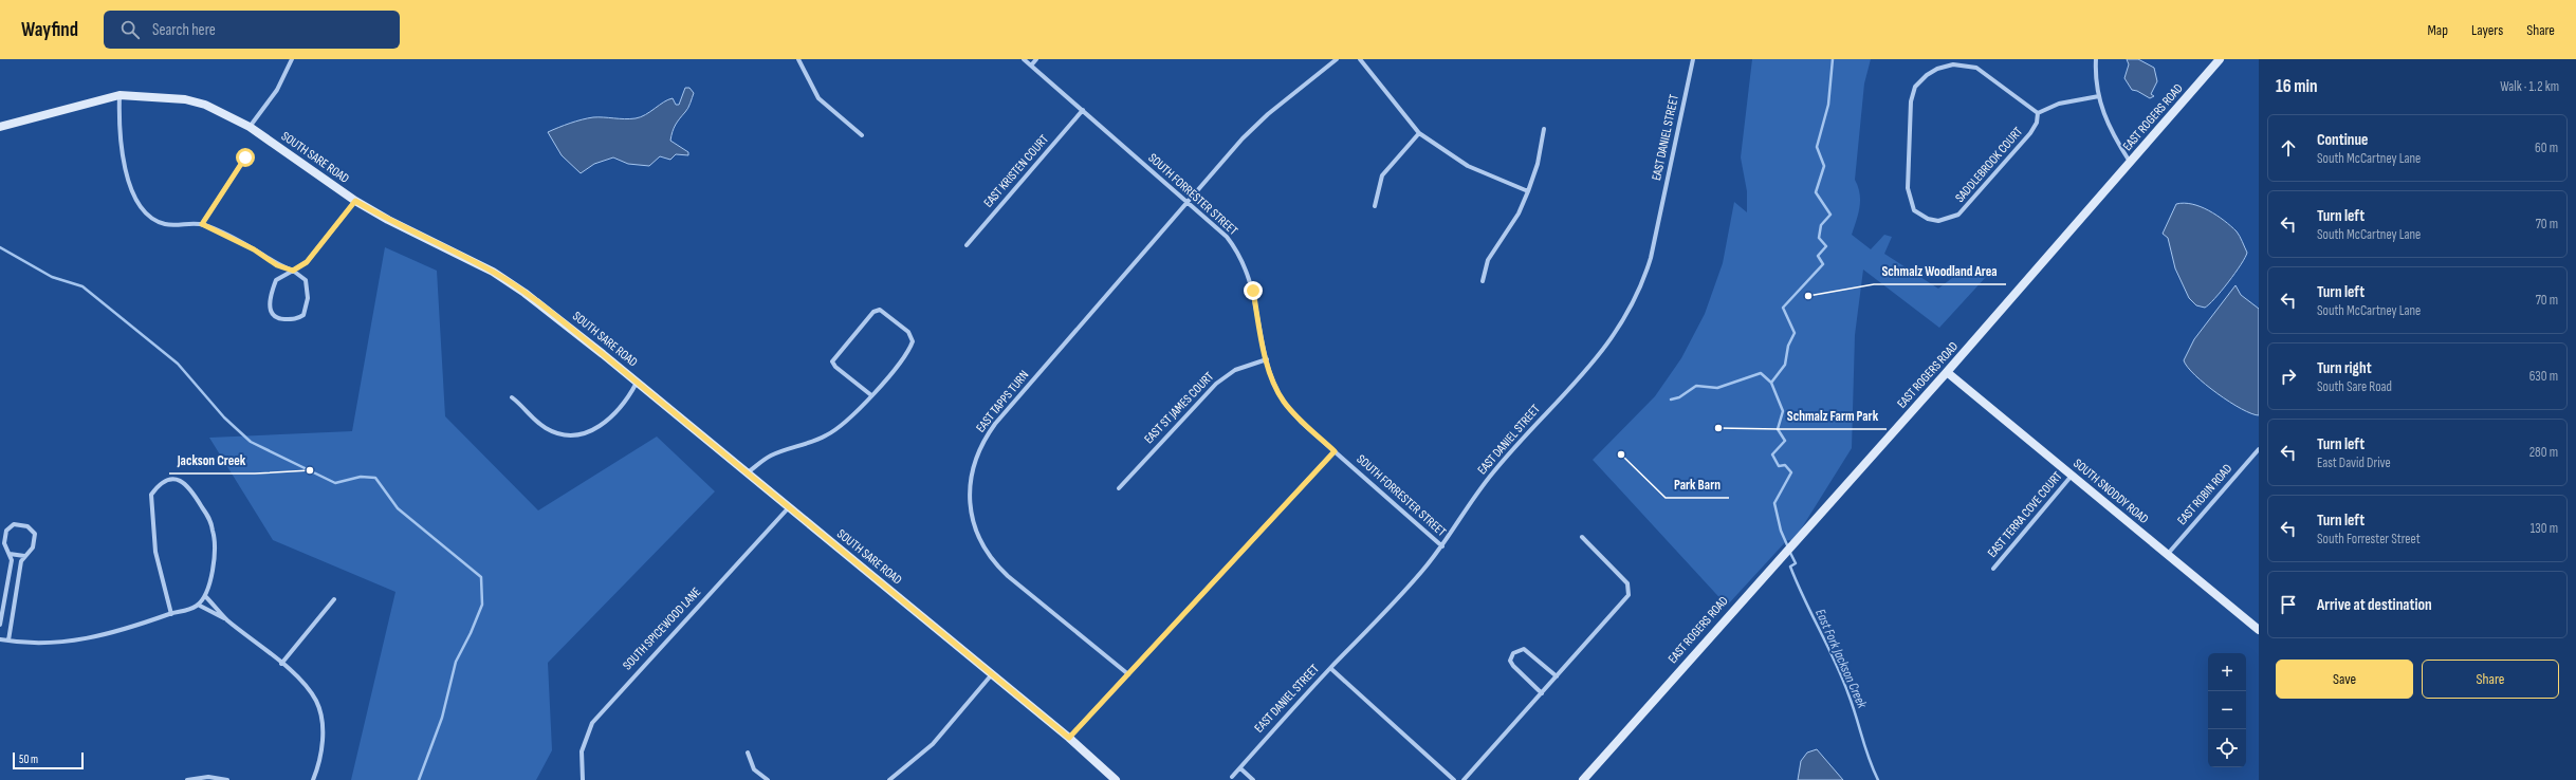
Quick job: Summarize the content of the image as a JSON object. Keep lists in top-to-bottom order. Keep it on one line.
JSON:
{"streets":{"main road":["EAST ROGERS ROAD","SOUTH SARE ROAD","SOUTH SNODDY ROAD"],"street":["EAST DANIEL STREET","SADDLEBROOK COURT","EAST KRISTEN COURT","SOUTH FORRESTER STREET","EAST TAPPS TURN","EAST ST JAMES COURT","EAST ROBIN ROAD","EAST TERRA COVE COURT","SOUTH SPICEWOOD LANE"]},"crossings":[["EAST ROGERS ROAD","SOUTH SNODDY ROAD"],["EAST DANIEL STREET","SOUTH FORRESTER STREET"],["SOUTH SARE ROAD","SOUTH SPICEWOOD LANE"],["EAST KRISTEN COURT","SOUTH FORRESTER STREET"],["SOUTH FORRESTER STREET","EAST TAPPS TURN"],["SOUTH FORRESTER STREET","EAST ST JAMES COURT"],["SOUTH SNODDY ROAD","EAST ROBIN ROAD"],["SOUTH SNODDY ROAD","EAST TERRA COVE COURT"]],"water":["East Fork Jackson Creek"],"places":["Schmalz Woodland Area","Schmalz Farm Park","Park Barn","Jackson Creek"],"scale_bar":"50 m","page":{"header":"Wayfind","search":"Search here","nav":["Map","Layers","Share"],"heading":["16 min","Walk · 1.2 km"],"list":[["Continue","South McCartney Lane","60 m"],["Turn left","South McCartney Lane","70 m"],["Turn left","South McCartney Lane","70 m"],["Turn right","South Sare Road","630 m"],["Turn left","East David Drive","280 m"],["Turn left","South Forrester Street","130 m"],"Arrive at destination"],"buttons":["Save","Share"],"map_buttons":["+","−"],"scale":"50 m"}}
